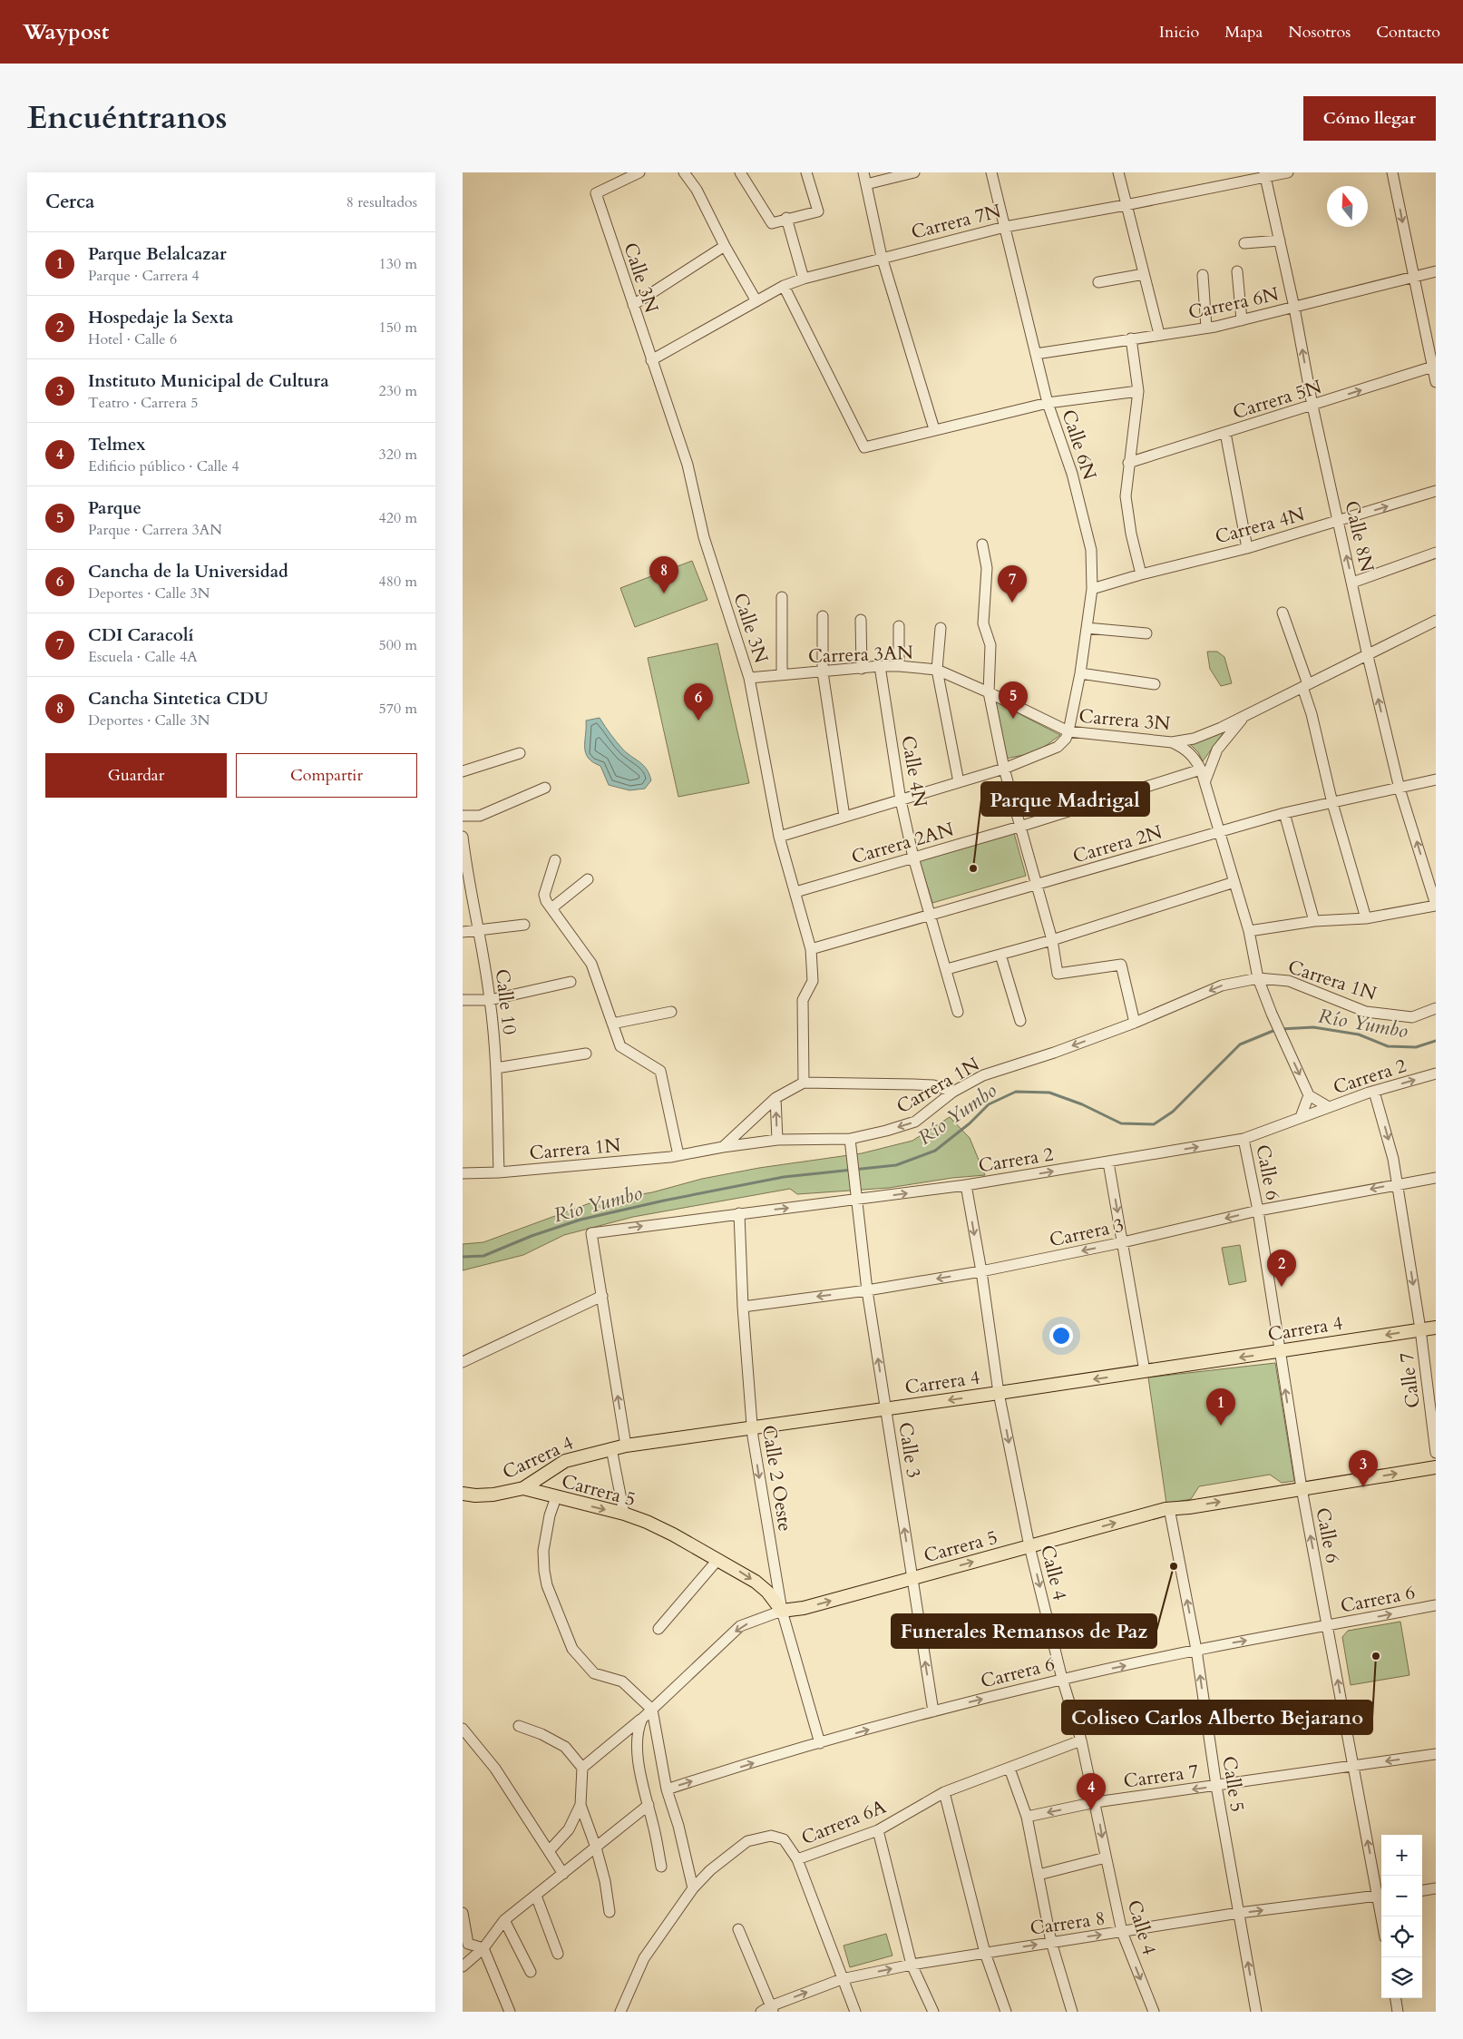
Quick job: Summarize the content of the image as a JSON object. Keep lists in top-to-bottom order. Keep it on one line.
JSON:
{"streets":{"main road":["Carrera 4","Carrera 5"],"street":["Carrera 7N","Calle 3N","Carrera 6N","Carrera 5N","Calle 6N","Carrera 4N","Calle 8N","Carrera 3AN","Carrera 3N","Calle 4N","Carrera 2AN","Carrera 2N","Carrera 1N","Calle 10","Carrera 2","Calle 6","Carrera 3","Calle 7","Calle 3","Calle 2 Oeste","Calle 4","Carrera 6","Carrera 7","Calle 5","Carrera 6A","Carrera 8"]},"crossings":[["Carrera 7N","Calle 3N"],["Carrera 7N","Calle 6N"],["Carrera 7N","Calle 8N"],["Calle 3N","Carrera 3AN"],["Calle 3N","Carrera 3N"],["Calle 3N","Carrera 2AN"],["Calle 3N","Carrera 2N"],["Carrera 6N","Calle 6N"],["Carrera 6N","Calle 8N"],["Carrera 5N","Calle 8N"],["Calle 6N","Carrera 4N"],["Calle 6N","Carrera 3AN"],["Calle 6N","Carrera 3N"],["Carrera 4N","Calle 8N"],["Calle 8N","Carrera 3N"],["Calle 8N","Carrera 2N"],["Carrera 3AN","Carrera 3N"],["Carrera 3AN","Calle 4N"],["Carrera 3N","Calle 4N"],["Calle 4N","Carrera 2AN"],["Calle 4N","Carrera 2N"],["Carrera 1N","Calle 10"],["Carrera 1N","Calle 3"],["Carrera 2","Calle 6"],["Carrera 2","Calle 7"],["Carrera 2","Calle 3"],["Carrera 2","Calle 2 Oeste"],["Carrera 2","Calle 4"],["Calle 6","Carrera 3"],["Calle 6","Carrera 4"],["Calle 6","Carrera 5"],["Calle 6","Carrera 6"],["Calle 6","Carrera 7"],["Calle 6","Carrera 8"],["Carrera 3","Calle 7"],["Carrera 3","Calle 3"],["Carrera 3","Calle 2 Oeste"],["Carrera 3","Calle 4"],["Carrera 4","Calle 7"],["Carrera 4","Calle 3"],["Carrera 4","Calle 2 Oeste"],["Carrera 4","Carrera 5"],["Carrera 4","Calle 4"],["Calle 3","Carrera 5"],["Calle 3","Carrera 6"],["Calle 2 Oeste","Carrera 5"],["Calle 2 Oeste","Carrera 6"],["Carrera 5","Calle 4"],["Carrera 5","Calle 5"],["Calle 4","Carrera 6"],["Calle 4","Carrera 7"],["Calle 4","Carrera 6A"],["Calle 4","Carrera 8"],["Carrera 6","Calle 5"],["Carrera 7","Calle 5"],["Calle 5","Carrera 8"]],"one_way":["Carrera 5N","Carrera 1N","Carrera 2","Calle 6","Carrera 3","Carrera 4","Calle 7","Calle 3","Carrera 5","Calle 4","Carrera 6","Carrera 7","Calle 5","Carrera 8"],"water":["Río Yumbo"],"places":["Parque Madrigal","Funerales Remansos de Paz","Coliseo Carlos Alberto Bejarano"],"north":"top","page":{"header":"Waypost","nav":["Inicio","Mapa","Nosotros","Contacto"],"title":"Encuéntranos","buttons":["Cómo llegar",["Guardar","Compartir"]],"heading":["Cerca","8 resultados"],"list":[{"mark":"1","name":"Parque Belalcazar","note":"Parque · Carrera 4","value":"130 m"},{"mark":"2","name":"Hospedaje la Sexta","note":"Hotel · Calle 6","value":"150 m"},{"mark":"3","name":"Instituto Municipal de Cultura","note":"Teatro · Carrera 5","value":"230 m"},{"mark":"4","name":"Telmex","note":"Edificio público · Calle 4","value":"320 m"},{"mark":"5","name":"Parque","note":"Parque · Carrera 3AN","value":"420 m"},{"mark":"6","name":"Cancha de la Universidad","note":"Deportes · Calle 3N","value":"480 m"},{"mark":"7","name":"CDI Caracolí","note":"Escuela · Calle 4A","value":"500 m"},{"mark":"8","name":"Cancha Sintetica CDU","note":"Deportes · Calle 3N","value":"570 m"}],"pins":["8","7","5","6","2","1","3","4"],"map_buttons":["+","−"]}}
